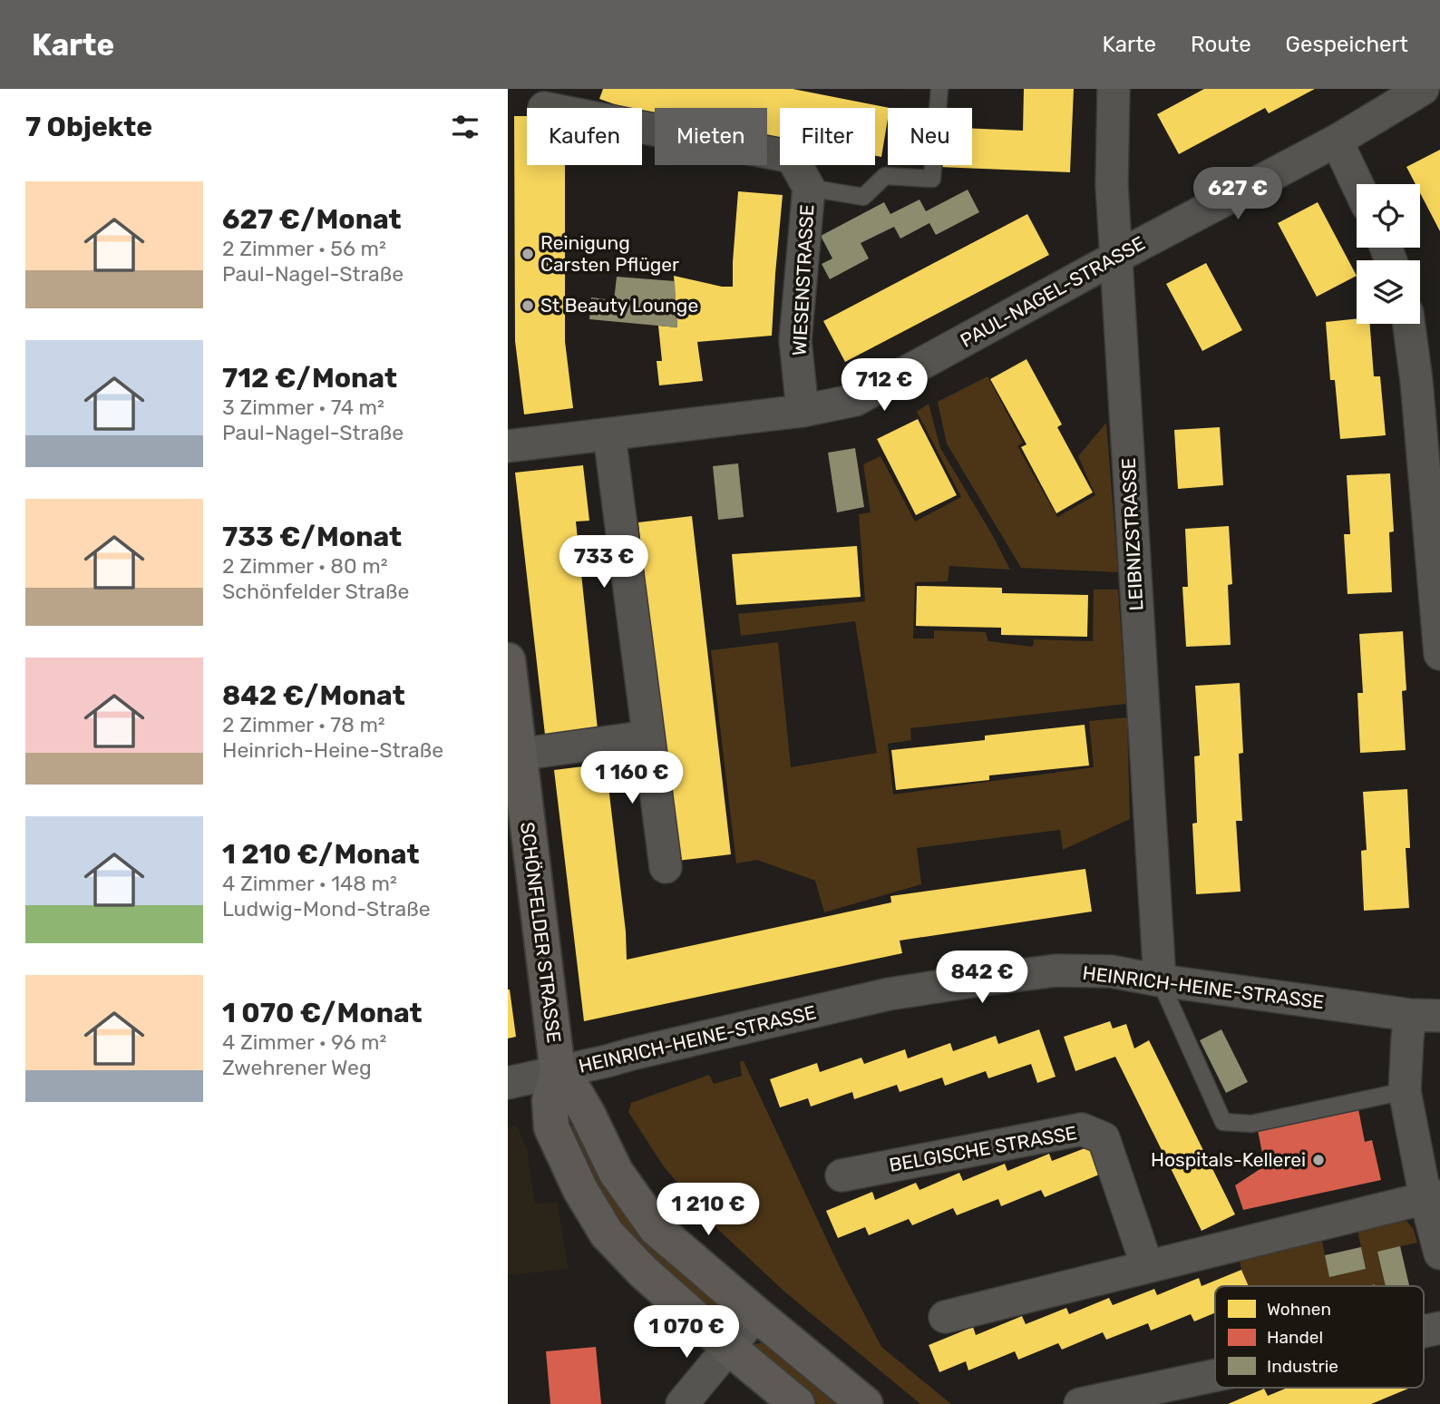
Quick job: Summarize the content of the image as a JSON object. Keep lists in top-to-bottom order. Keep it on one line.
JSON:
{"streets":{"main road":["SCHÖNFELDER STRASSE"],"street":["WIESENSTRASSE","PAUL-NAGEL-STRASSE","LEIBNIZSTRASSE","HEINRICH-HEINE-STRASSE","BELGISCHE STRASSE"]},"crossings":[["WIESENSTRASSE","PAUL-NAGEL-STRASSE"],["PAUL-NAGEL-STRASSE","LEIBNIZSTRASSE"],["LEIBNIZSTRASSE","HEINRICH-HEINE-STRASSE"],["SCHÖNFELDER STRASSE","HEINRICH-HEINE-STRASSE"]],"places":["Reinigung Carsten Pflüger","St Beauty Lounge","Hospitals-Kellerei"],"legend":["Wohnen","Handel","Industrie"],"page":{"header":"Karte","nav":["Karte","Route","Gespeichert"],"heading":"7 Objekte","chip":["Kaufen","Mieten","Filter","Neu"],"list":[{"name":"627 €/Monat","note":"2 Zimmer · 56 m² · Paul-Nagel-Straße"},{"name":"712 €/Monat","note":"3 Zimmer · 74 m² · Paul-Nagel-Straße"},{"name":"733 €/Monat","note":"2 Zimmer · 80 m² · Schönfelder Straße"},{"name":"842 €/Monat","note":"2 Zimmer · 78 m² · Heinrich-Heine-Straße"},{"name":"1 210 €/Monat","note":"4 Zimmer · 148 m² · Ludwig-Mond-Straße"},{"name":"1 070 €/Monat","note":"4 Zimmer · 96 m² · Zwehrener Weg"}],"price":["627 €","712 €","733 €","1 160 €","842 €","1 210 €","1 070 €"]}}
